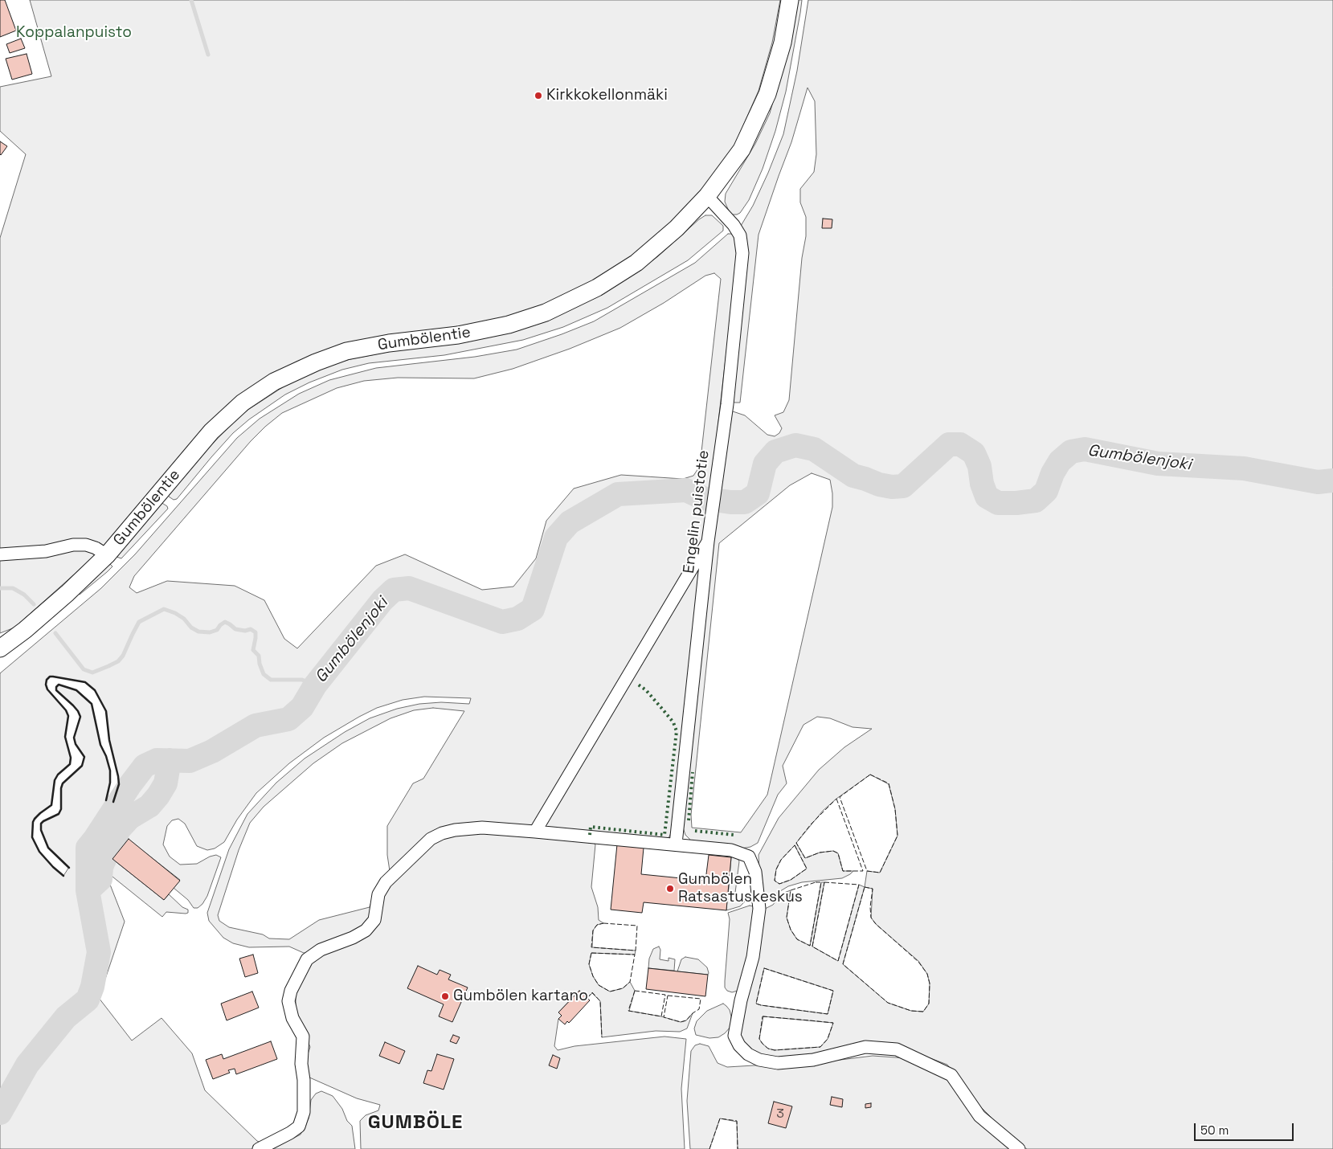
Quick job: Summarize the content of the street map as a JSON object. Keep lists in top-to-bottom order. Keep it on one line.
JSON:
{"streets":{"main road":["Gumbölentie"],"street":["Engelin puistotie"]},"crossings":[["Gumbölentie","Engelin puistotie"]],"districts":["GUMBÖLE"],"water":["Gumbölenjoki"],"parks":["Koppalanpuisto"],"places":["Kirkkokellonmäki","Gumbölen Ratsastuskeskus","Gumbölen kartano"],"house_numbers":["3"],"scale_bar":"50 m"}
